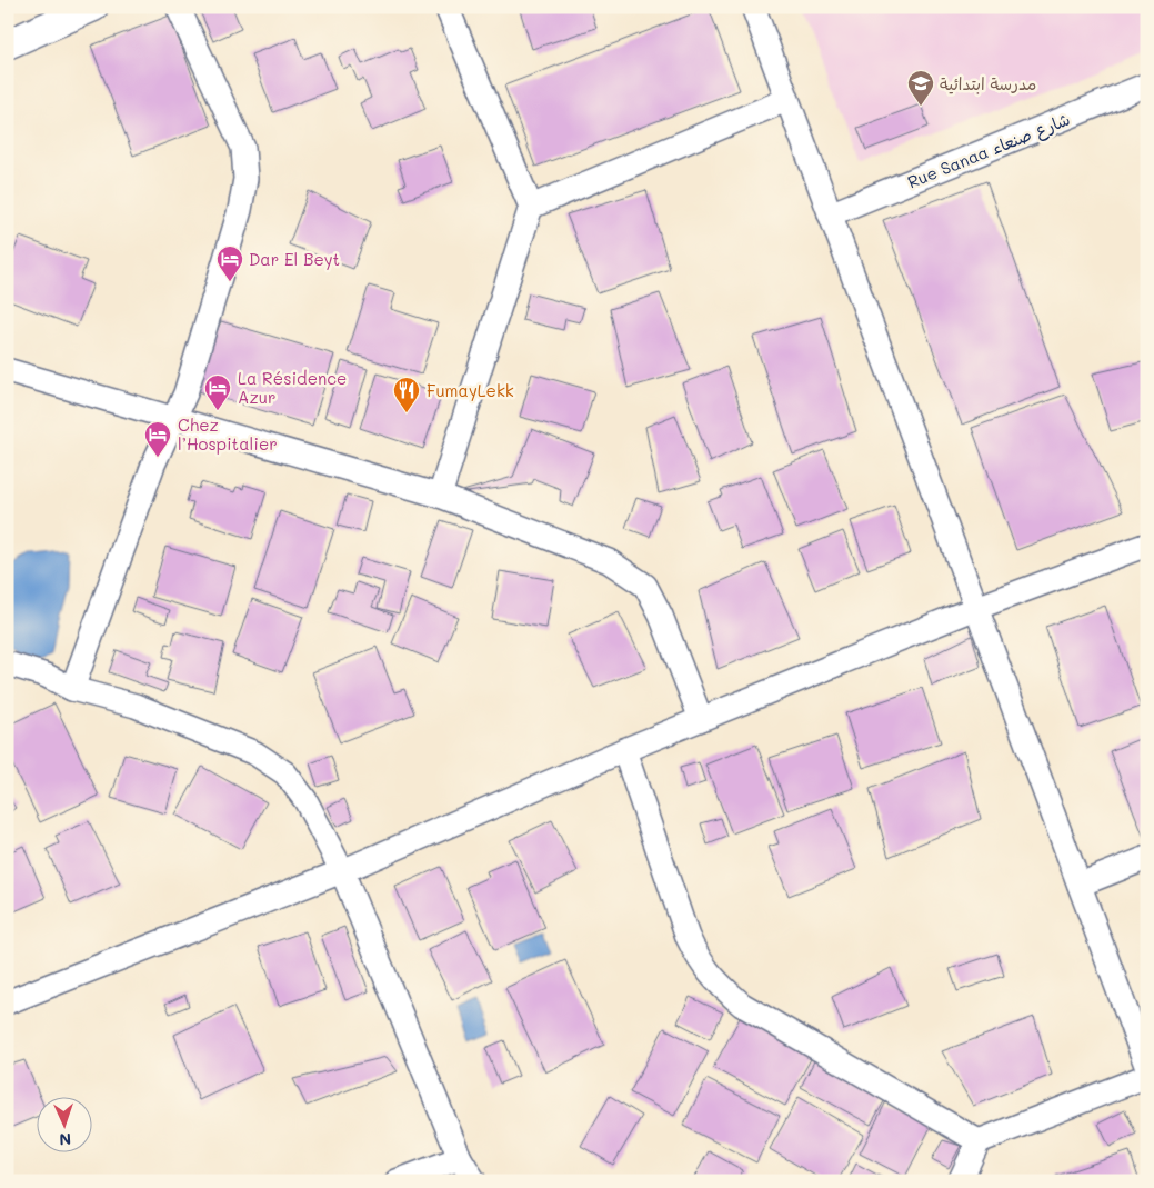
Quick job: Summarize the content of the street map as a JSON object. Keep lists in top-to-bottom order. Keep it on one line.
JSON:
{"streets":{"street":["Rue Sanaa شارع صنعاء"]},"places":{"school or university":["مدرسة ابتدائية"],"hotel":["Dar El Beyt","La Résidence Azur","Chez l’Hospitalier"],"restaurant":["FumayLekk"]},"north":"bottom"}
